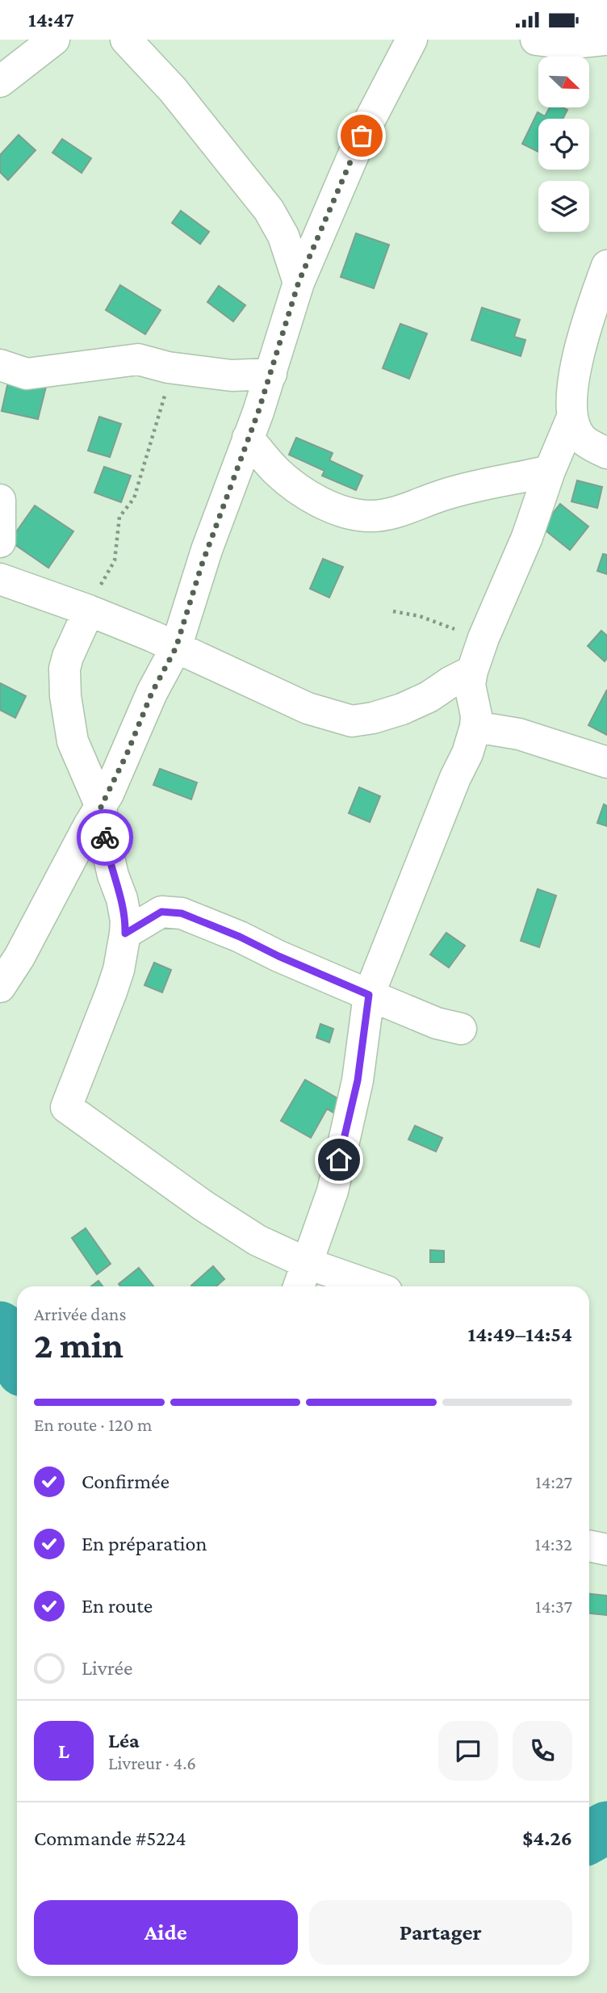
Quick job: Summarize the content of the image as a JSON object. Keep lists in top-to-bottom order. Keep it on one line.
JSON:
{"north":"bottom right","page":{"status":"14:47","heading":["2 min","Arrivée dans","14:49–14:54"],"panel":["Léa","Livreur · 4.6","Commande #5224","$4.26"],"bar":"En route · 120 m","list":[["Confirmée","14:27"],["En préparation","14:32"],["En route","14:37"],"Livrée"],"round":"L","buttons":["Aide","Partager"]}}
